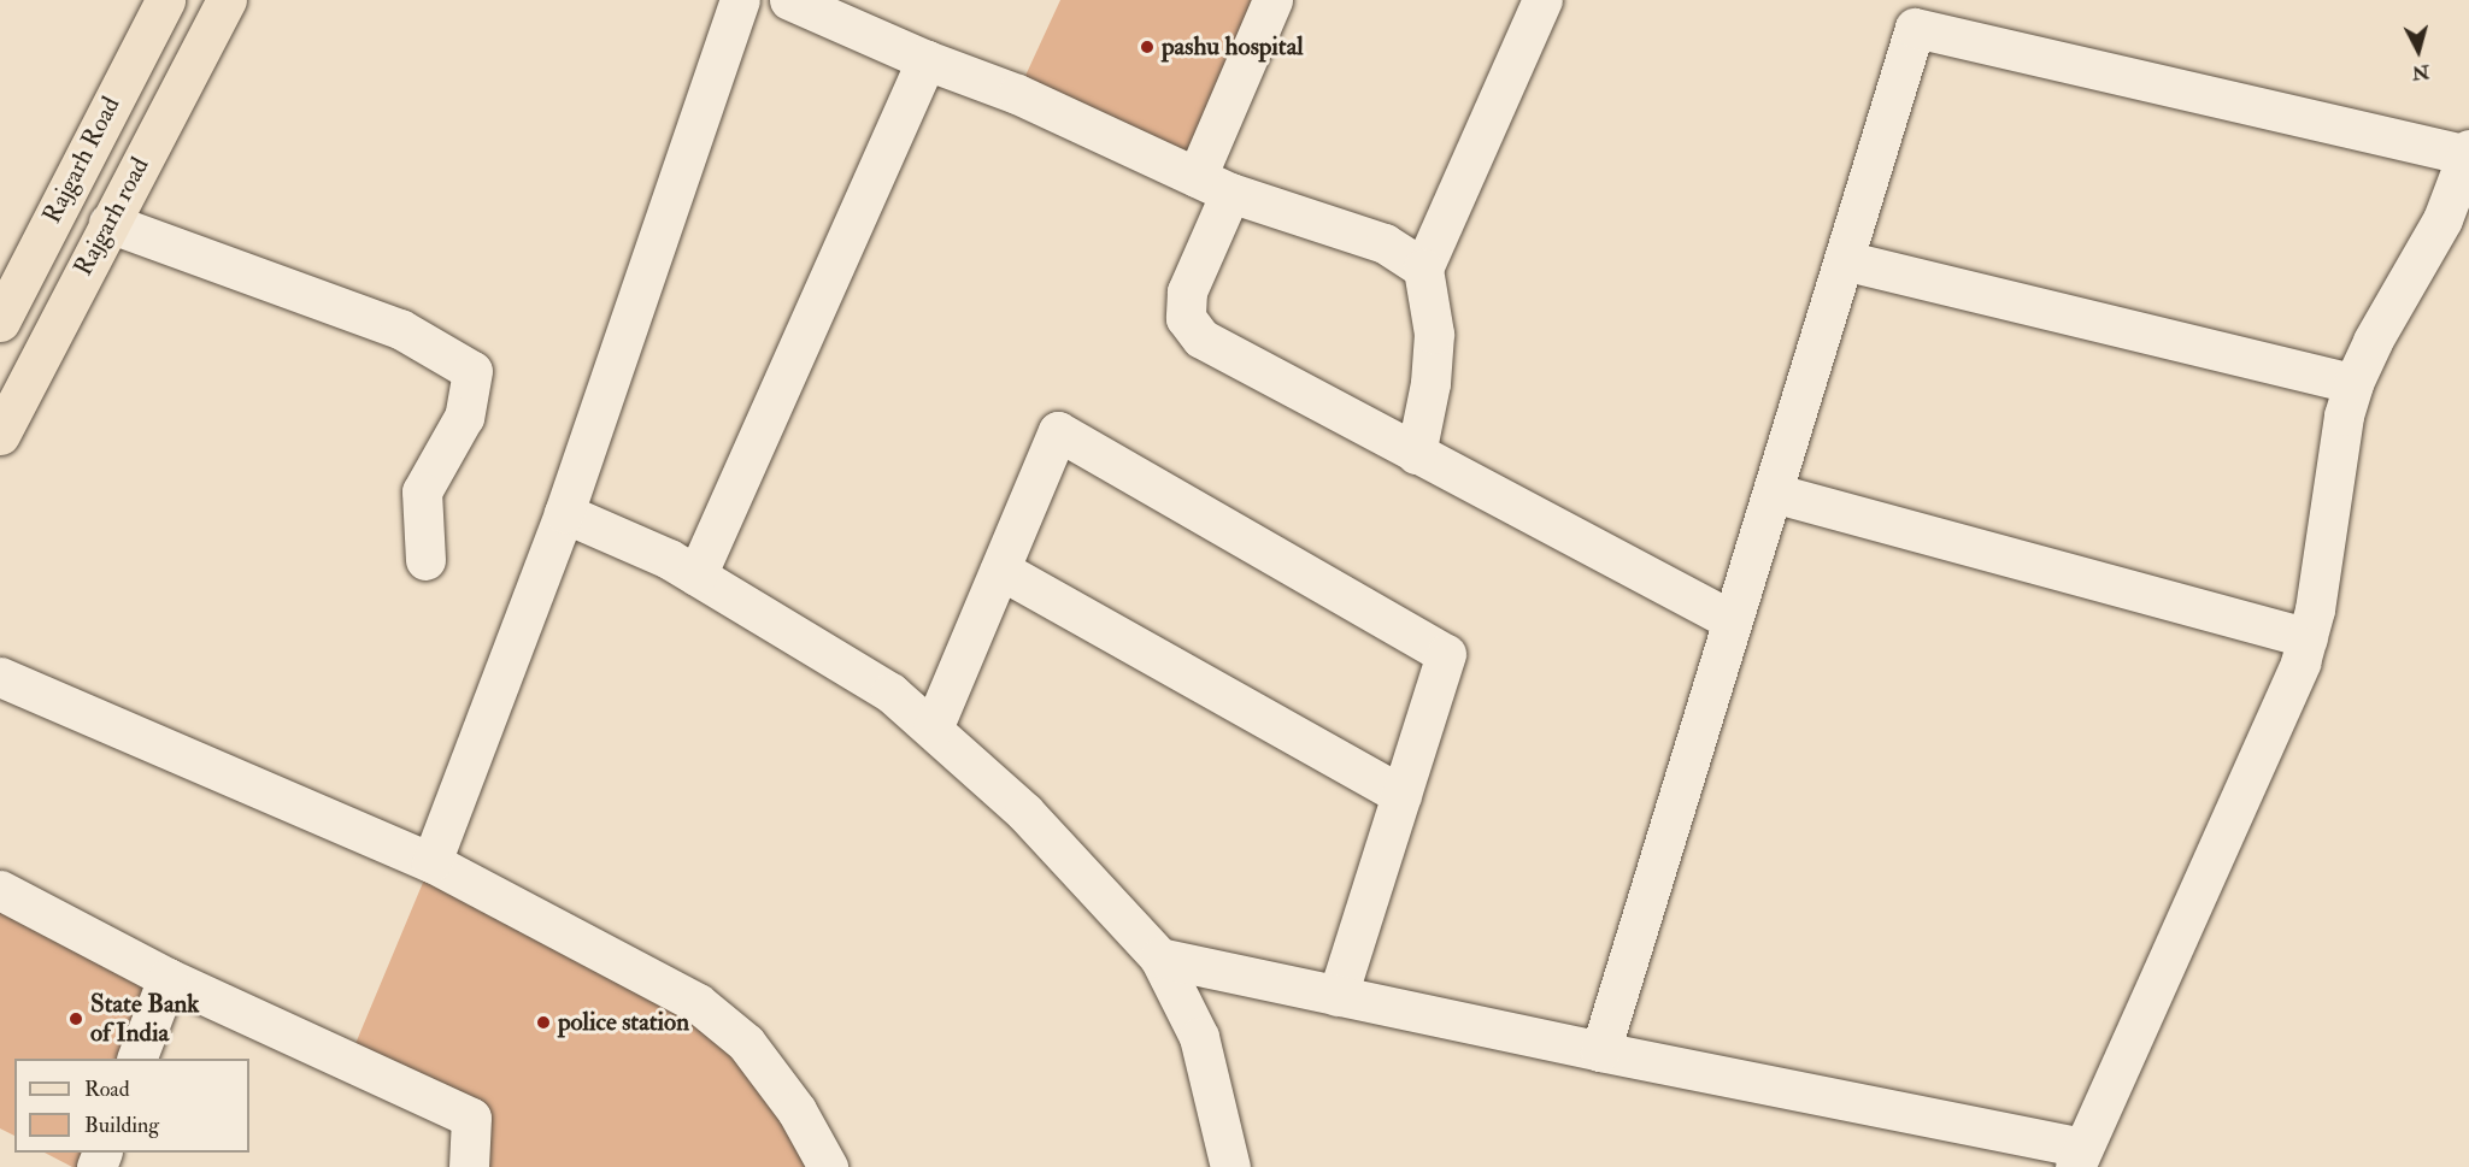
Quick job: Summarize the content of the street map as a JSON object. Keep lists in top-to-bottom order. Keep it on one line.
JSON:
{"streets":{"main road":["Rajgarh Road","Rajgarh road"]},"places":["pashu hospital","State Bank of India","police station"],"legend":["Road","Building"],"north":"bottom"}
